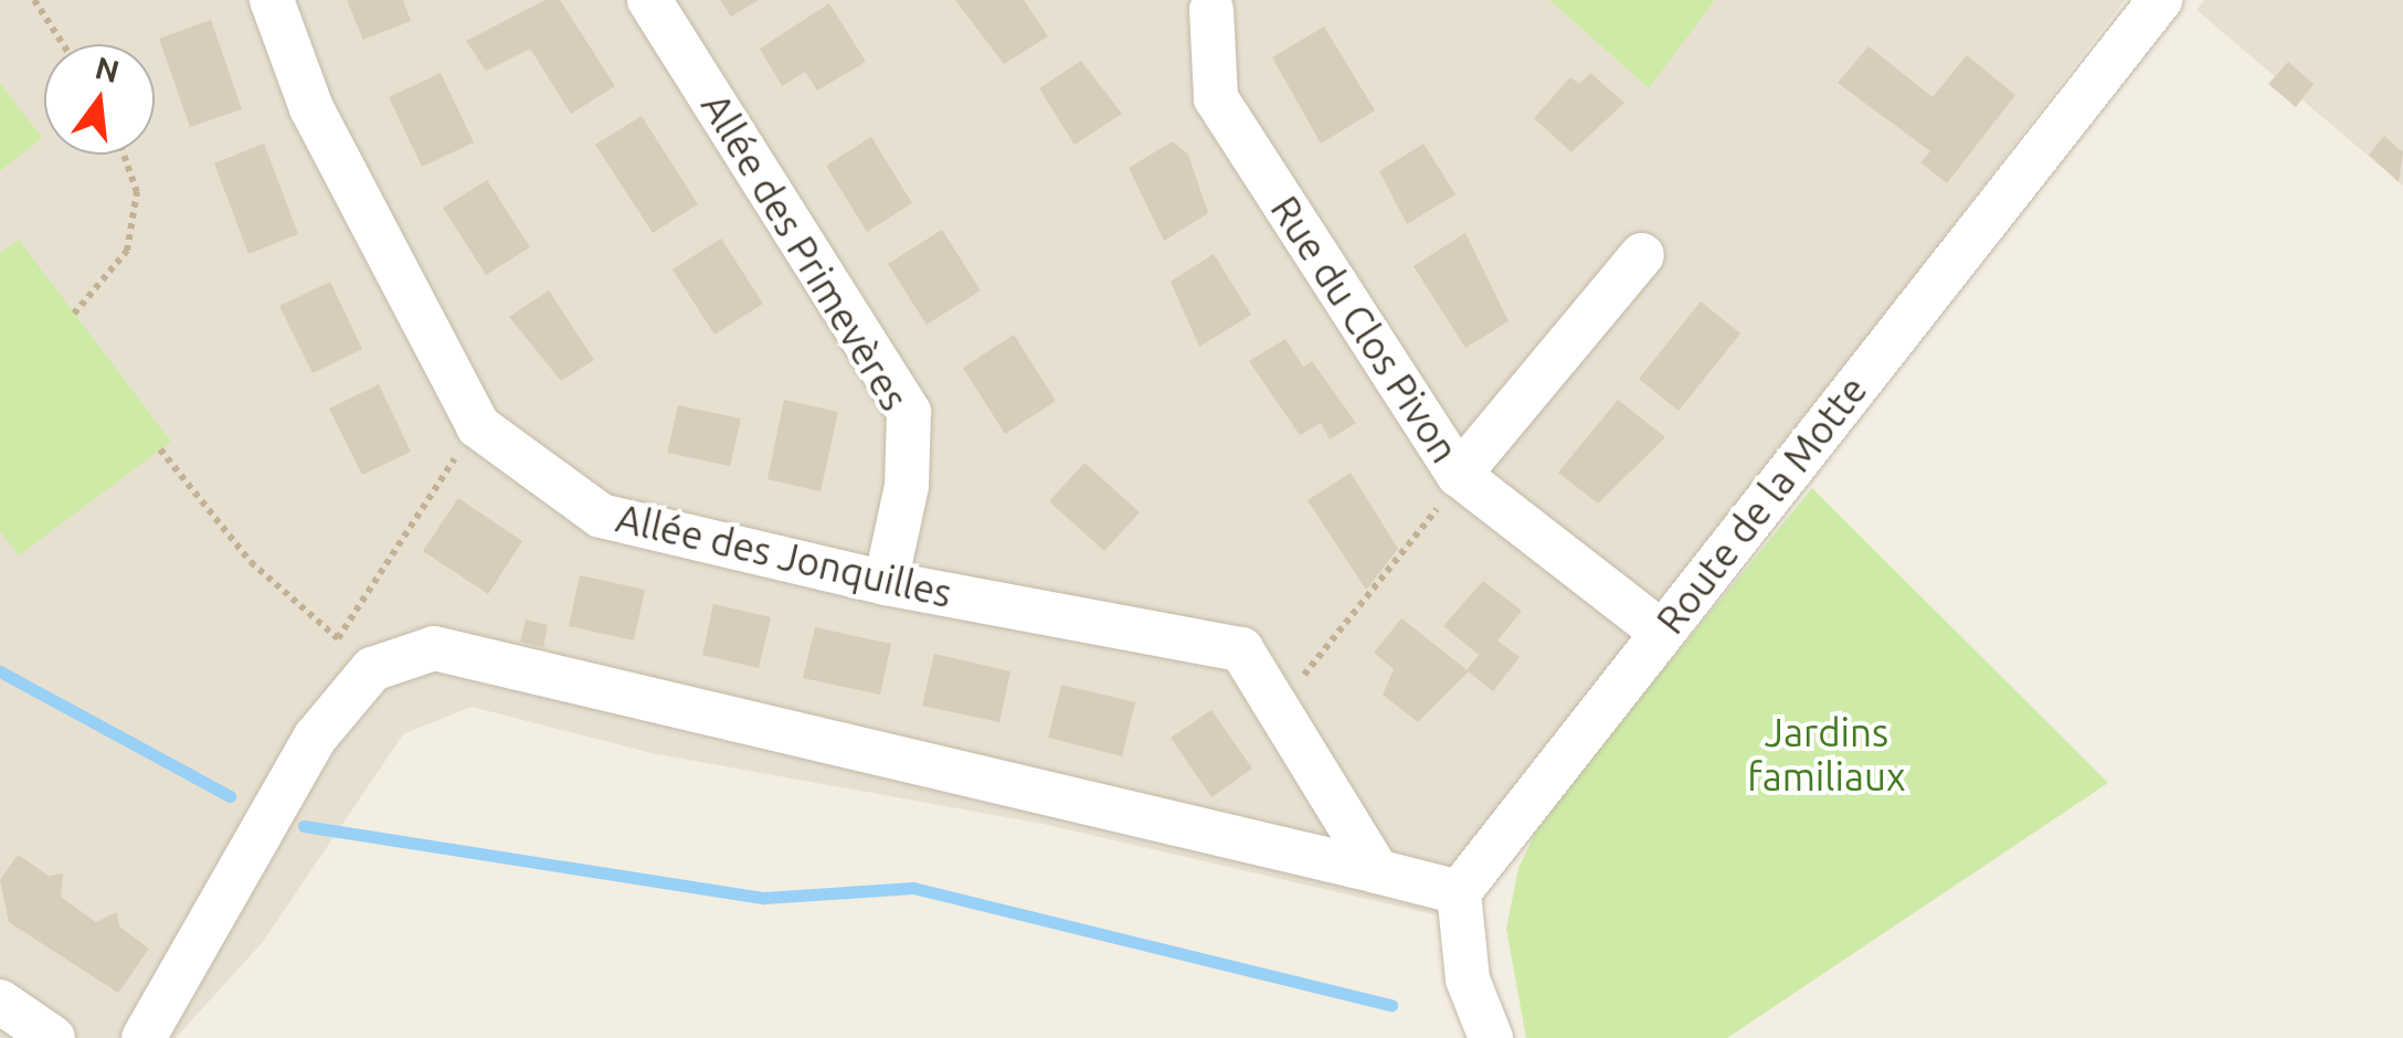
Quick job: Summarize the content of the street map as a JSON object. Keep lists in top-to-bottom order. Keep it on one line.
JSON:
{"streets":{"street":["Allée des Primevères","Rue du Clos Pivon","Route de la Motte","Allée des Jonquilles"]},"crossings":[["Allée des Primevères","Allée des Jonquilles"],["Rue du Clos Pivon","Route de la Motte"]],"parks":["Jardins familiaux"],"north":"top"}
